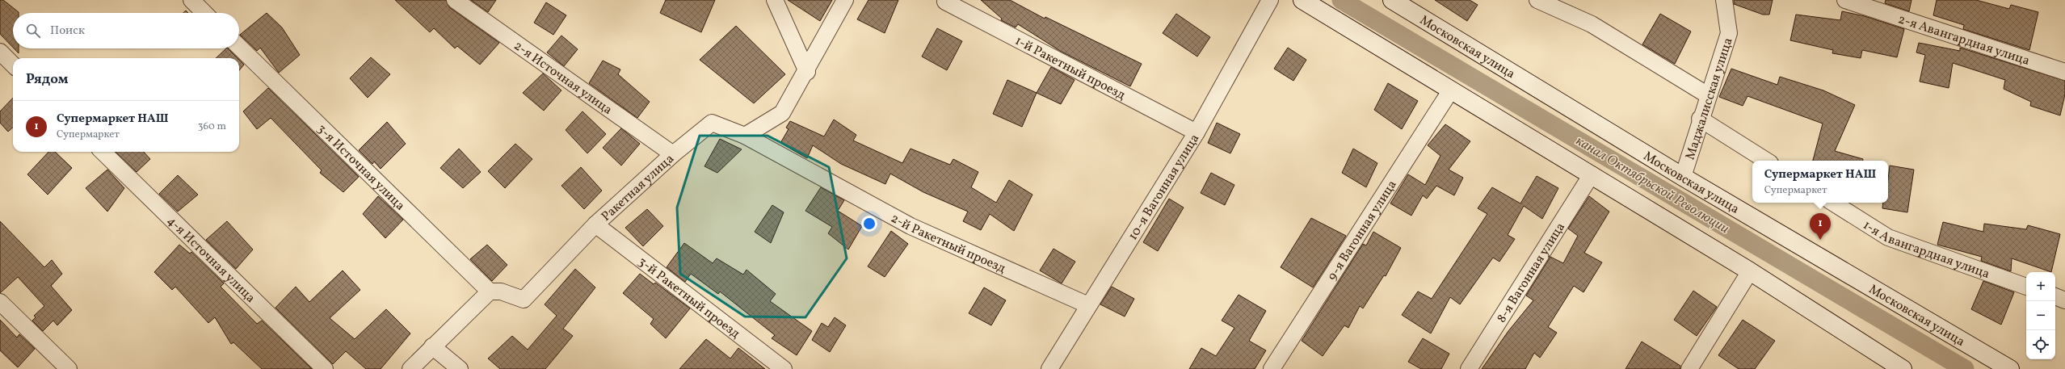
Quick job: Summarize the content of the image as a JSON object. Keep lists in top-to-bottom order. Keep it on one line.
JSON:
{"streets":{"main road":["Московская улица"],"street":["2-я Авангардная улица","1-й Ракетный проезд","2-я Источная улица","Маджалисская улица","3-я Источная улица","Ракетная улица","10-я Вагонная улица","9-я Вагонная улица","2-й Ракетный проезд","1-я Авангардная улица","4-я Источная улица","8-я Вагонная улица","3-й Ракетный проезд"]},"crossings":[["Московская улица","Маджалисская улица"],["1-й Ракетный проезд","10-я Вагонная улица"],["2-я Источная улица","Ракетная улица"],["3-я Источная улица","Ракетная улица"],["Ракетная улица","2-й Ракетный проезд"],["Ракетная улица","3-й Ракетный проезд"],["10-я Вагонная улица","2-й Ракетный проезд"]],"water":["канал Октябрьской Революции"],"page":{"search":"Поиск","heading":"Рядом","list":[{"mark":"1","name":"Супермаркет НАШ","note":"Супермаркет","value":"360 m"}],"popup":["Супермаркет НАШ","Супермаркет"],"pins":"1","map_buttons":["+","−"]}}
